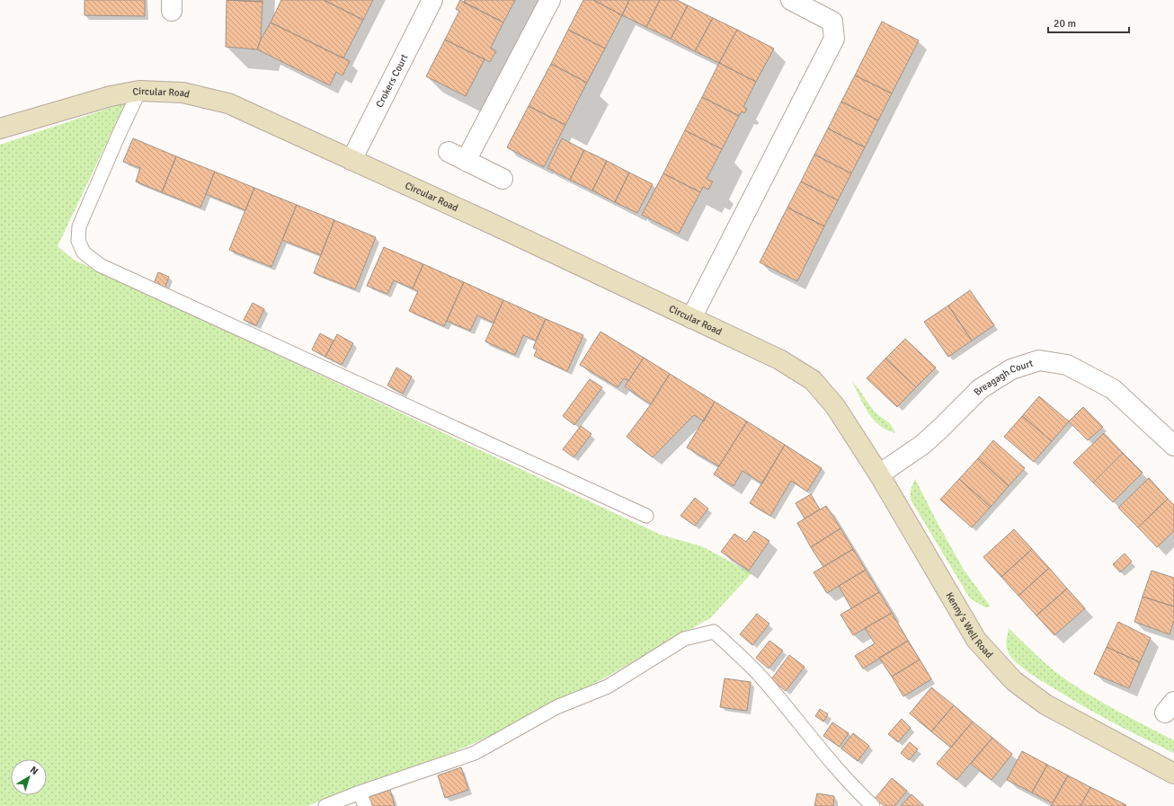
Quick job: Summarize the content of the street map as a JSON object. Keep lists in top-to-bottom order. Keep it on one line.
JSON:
{"streets":{"main road":["Circular Road","Kenny's Well Road"],"street":["Crokers Court","Breagagh Court"]},"crossings":[["Crokers Court","Circular Road"],["Circular Road","Kenny's Well Road"],["Breagagh Court","Kenny's Well Road"]],"scale_bar":"20 m","north":"top right"}
